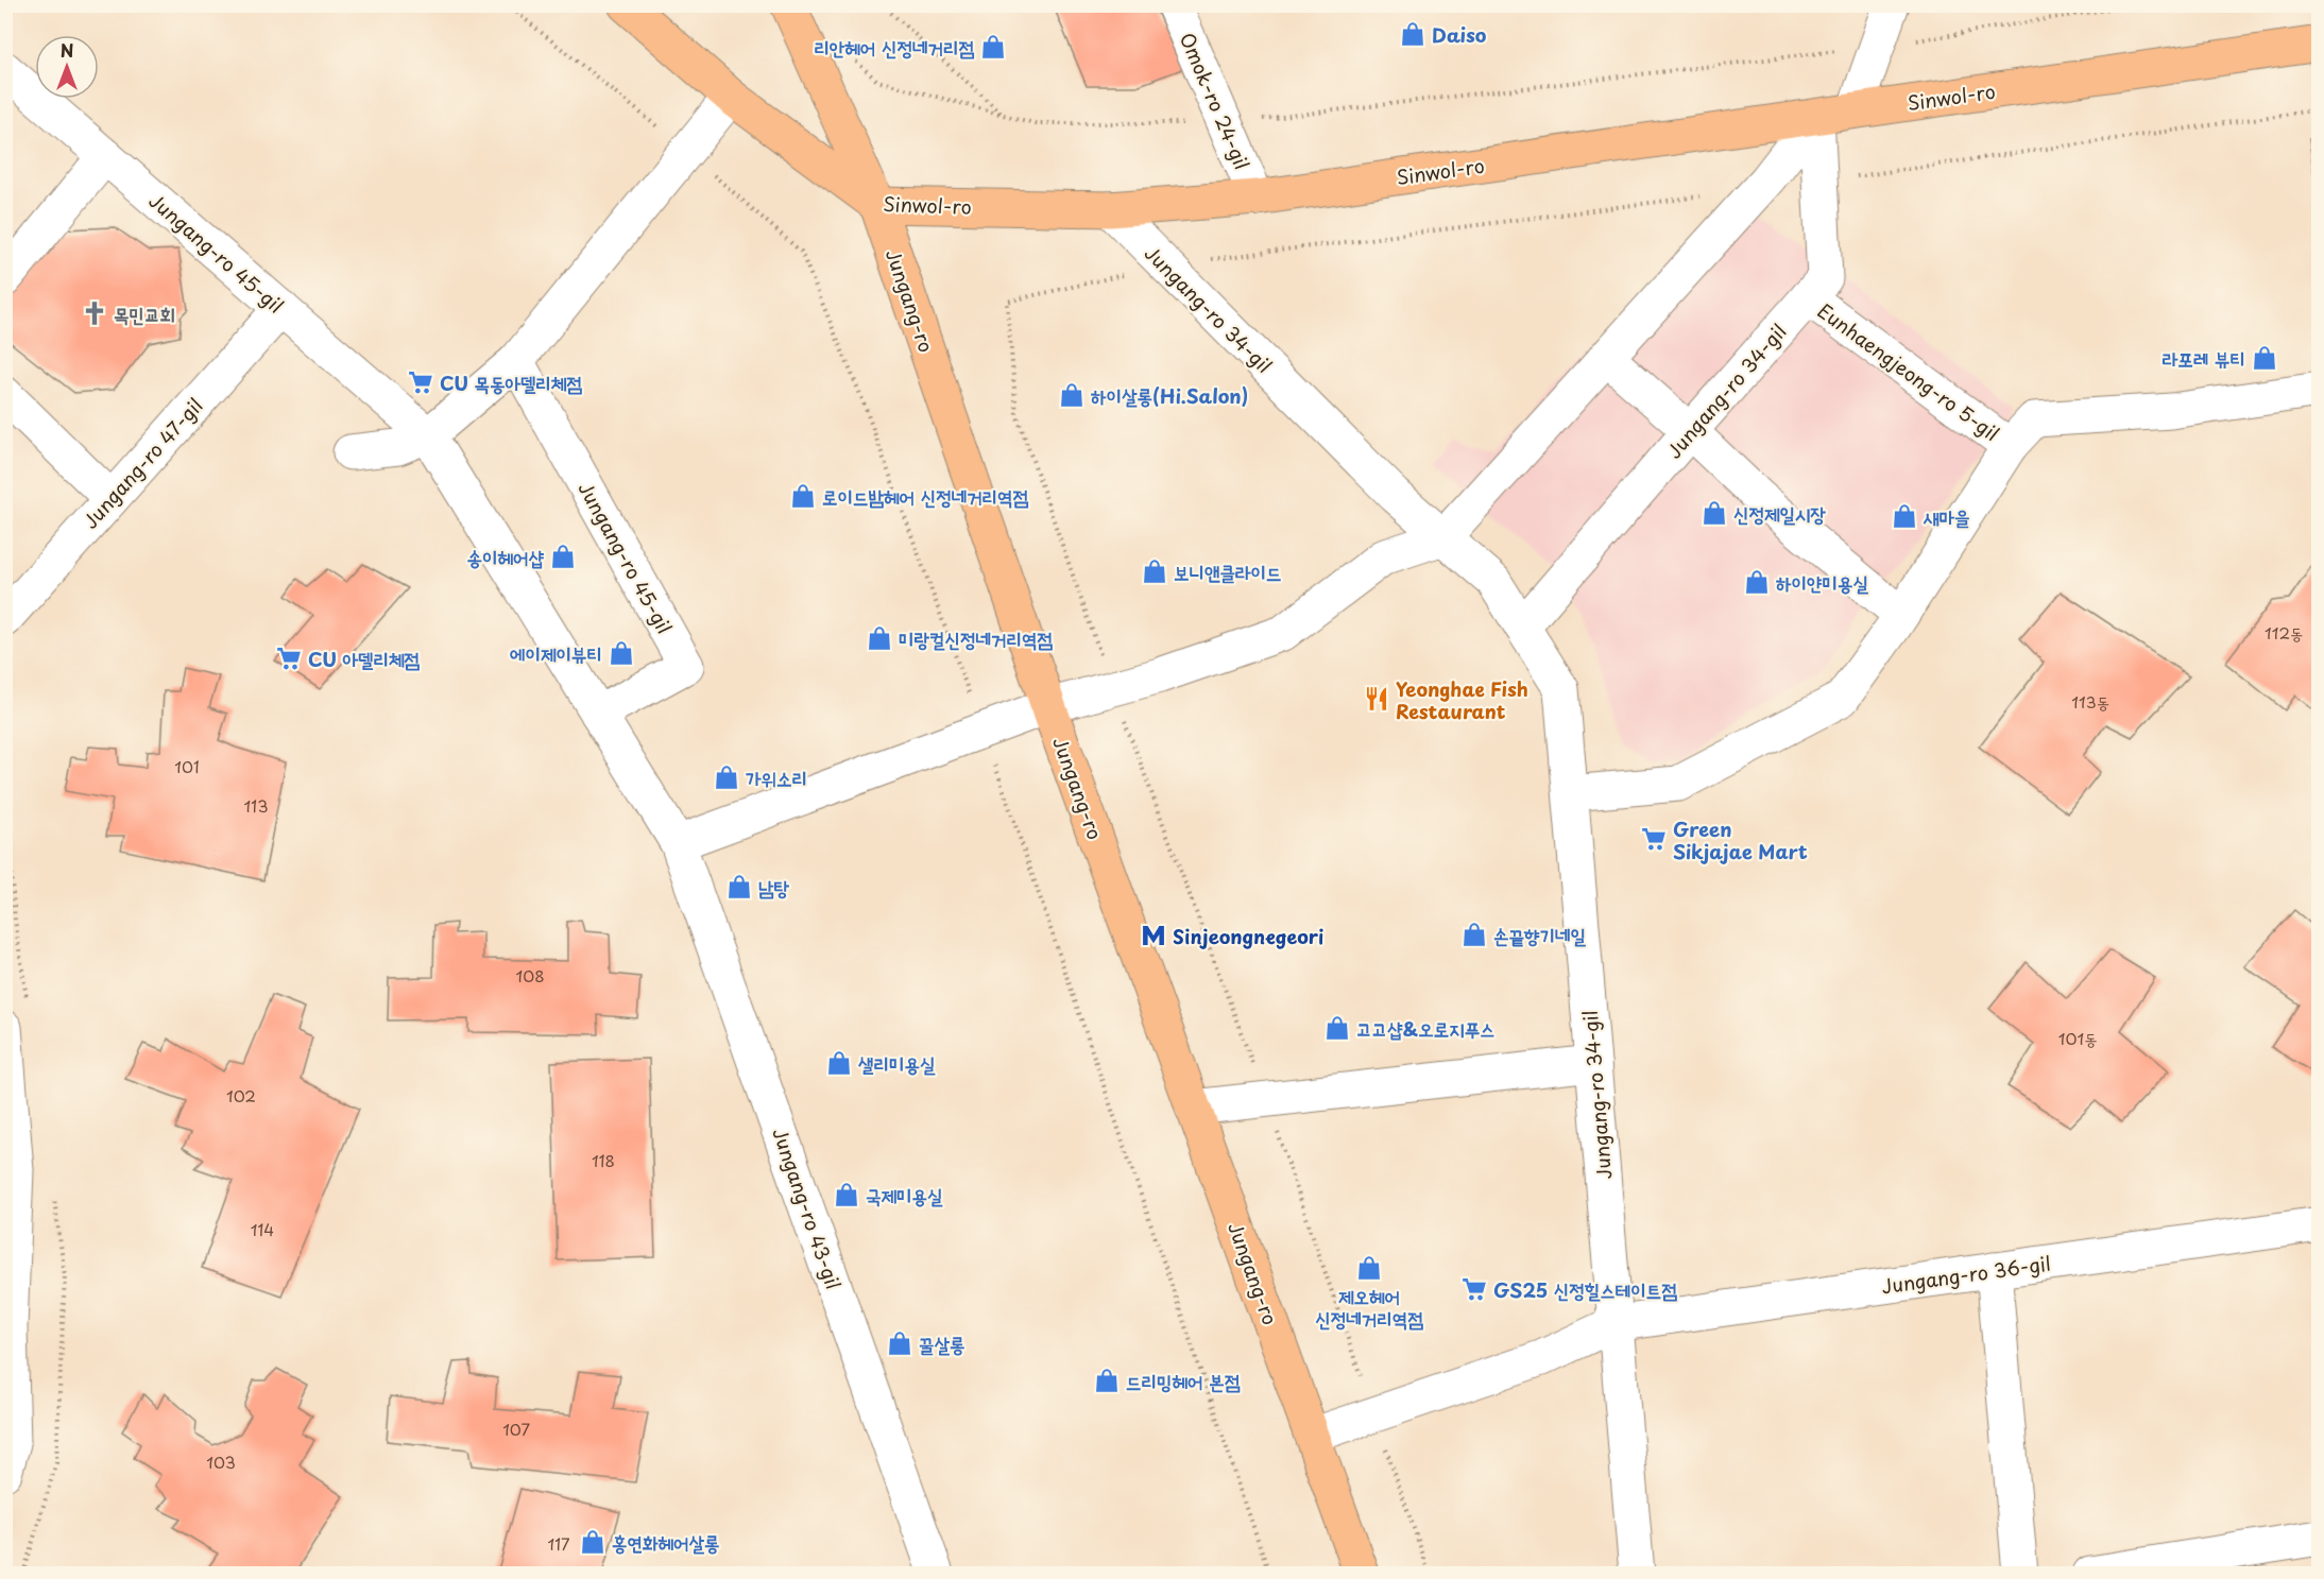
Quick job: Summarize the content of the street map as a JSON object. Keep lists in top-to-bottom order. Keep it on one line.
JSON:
{"streets":{"main road":["Sinwol-ro","Jungang-ro"],"street":["Omok-ro 24-gil","Jungang-ro 45-gil","Jungang-ro 34-gil","Eunhaengjeong-ro 5-gil","Jungang-ro 47-gil","Jungang-ro 43-gil","Jungang-ro 36-gil"]},"crossings":[["Sinwol-ro","Omok-ro 24-gil"],["Sinwol-ro","Jungang-ro"],["Sinwol-ro","Jungang-ro 34-gil"],["Jungang-ro 45-gil","Jungang-ro 47-gil"],["Jungang-ro 45-gil","Jungang-ro 43-gil"],["Jungang-ro","Jungang-ro 36-gil"],["Jungang-ro 34-gil","Eunhaengjeong-ro 5-gil"],["Jungang-ro 34-gil","Jungang-ro 36-gil"]],"places":{"shop":["Daiso","리안헤어 신정네거리점","라포레 뷰티","하이살롱(Hi.Salon)","로이드밤헤어 신정네거리역점","신정제일시장","새마을","송이헤어샵","보니앤클라이드","하이얀미용실","미랑컬신정네거리역점","에이제이뷰티","가위소리","남탕","손끝향기네일","고고샵&오로지푸스","샐리미용실","국제미용실","제오헤어 신정네거리역점","꿀살롱","드리밍헤어 본점","홍연화헤어살롱"],"church":["목민교회"],"supermarket":["CU 목동아델리체점","CU 아델리체점","Green Sikjajae Mart","GS25 신정힐스테이트점"],"restaurant":["Yeonghae Fish Restaurant"],"metro station":["Sinjeongnegeori"]},"house_numbers":["112동","113동","101","113","108","101동","102","118","114","107","103","117"],"north":"top"}
